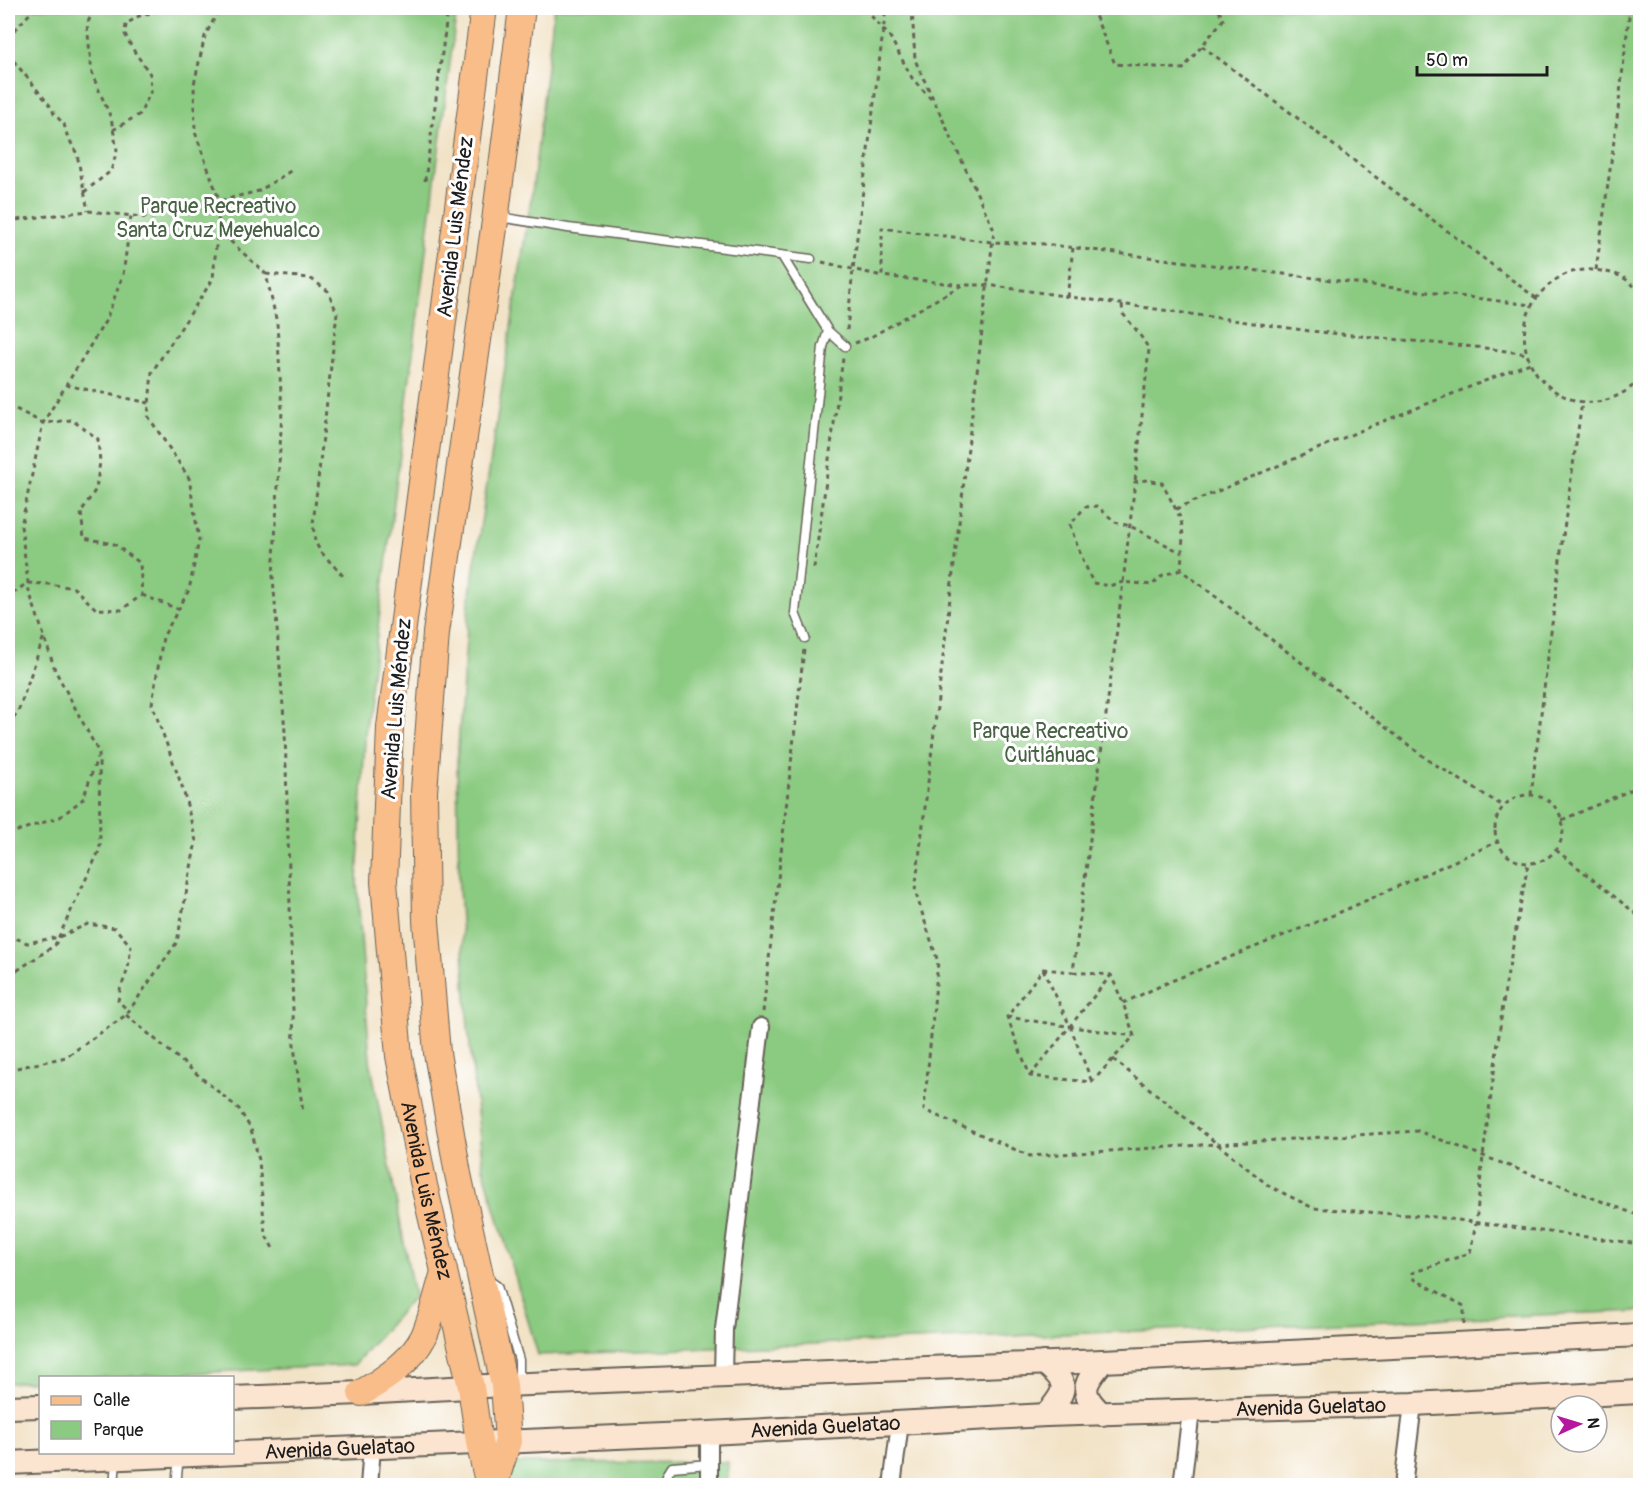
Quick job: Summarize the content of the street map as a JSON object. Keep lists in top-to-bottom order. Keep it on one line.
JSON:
{"streets":{"main road":["Avenida Luis Méndez","Avenida Guelatao"]},"crossings":[["Avenida Luis Méndez","Avenida Guelatao"]],"parks":["Parque Recreativo Santa Cruz Meyehualco","Parque Recreativo Cuitláhuac"],"legend":["Calle","Parque"],"scale_bar":"50 m","north":"right"}
